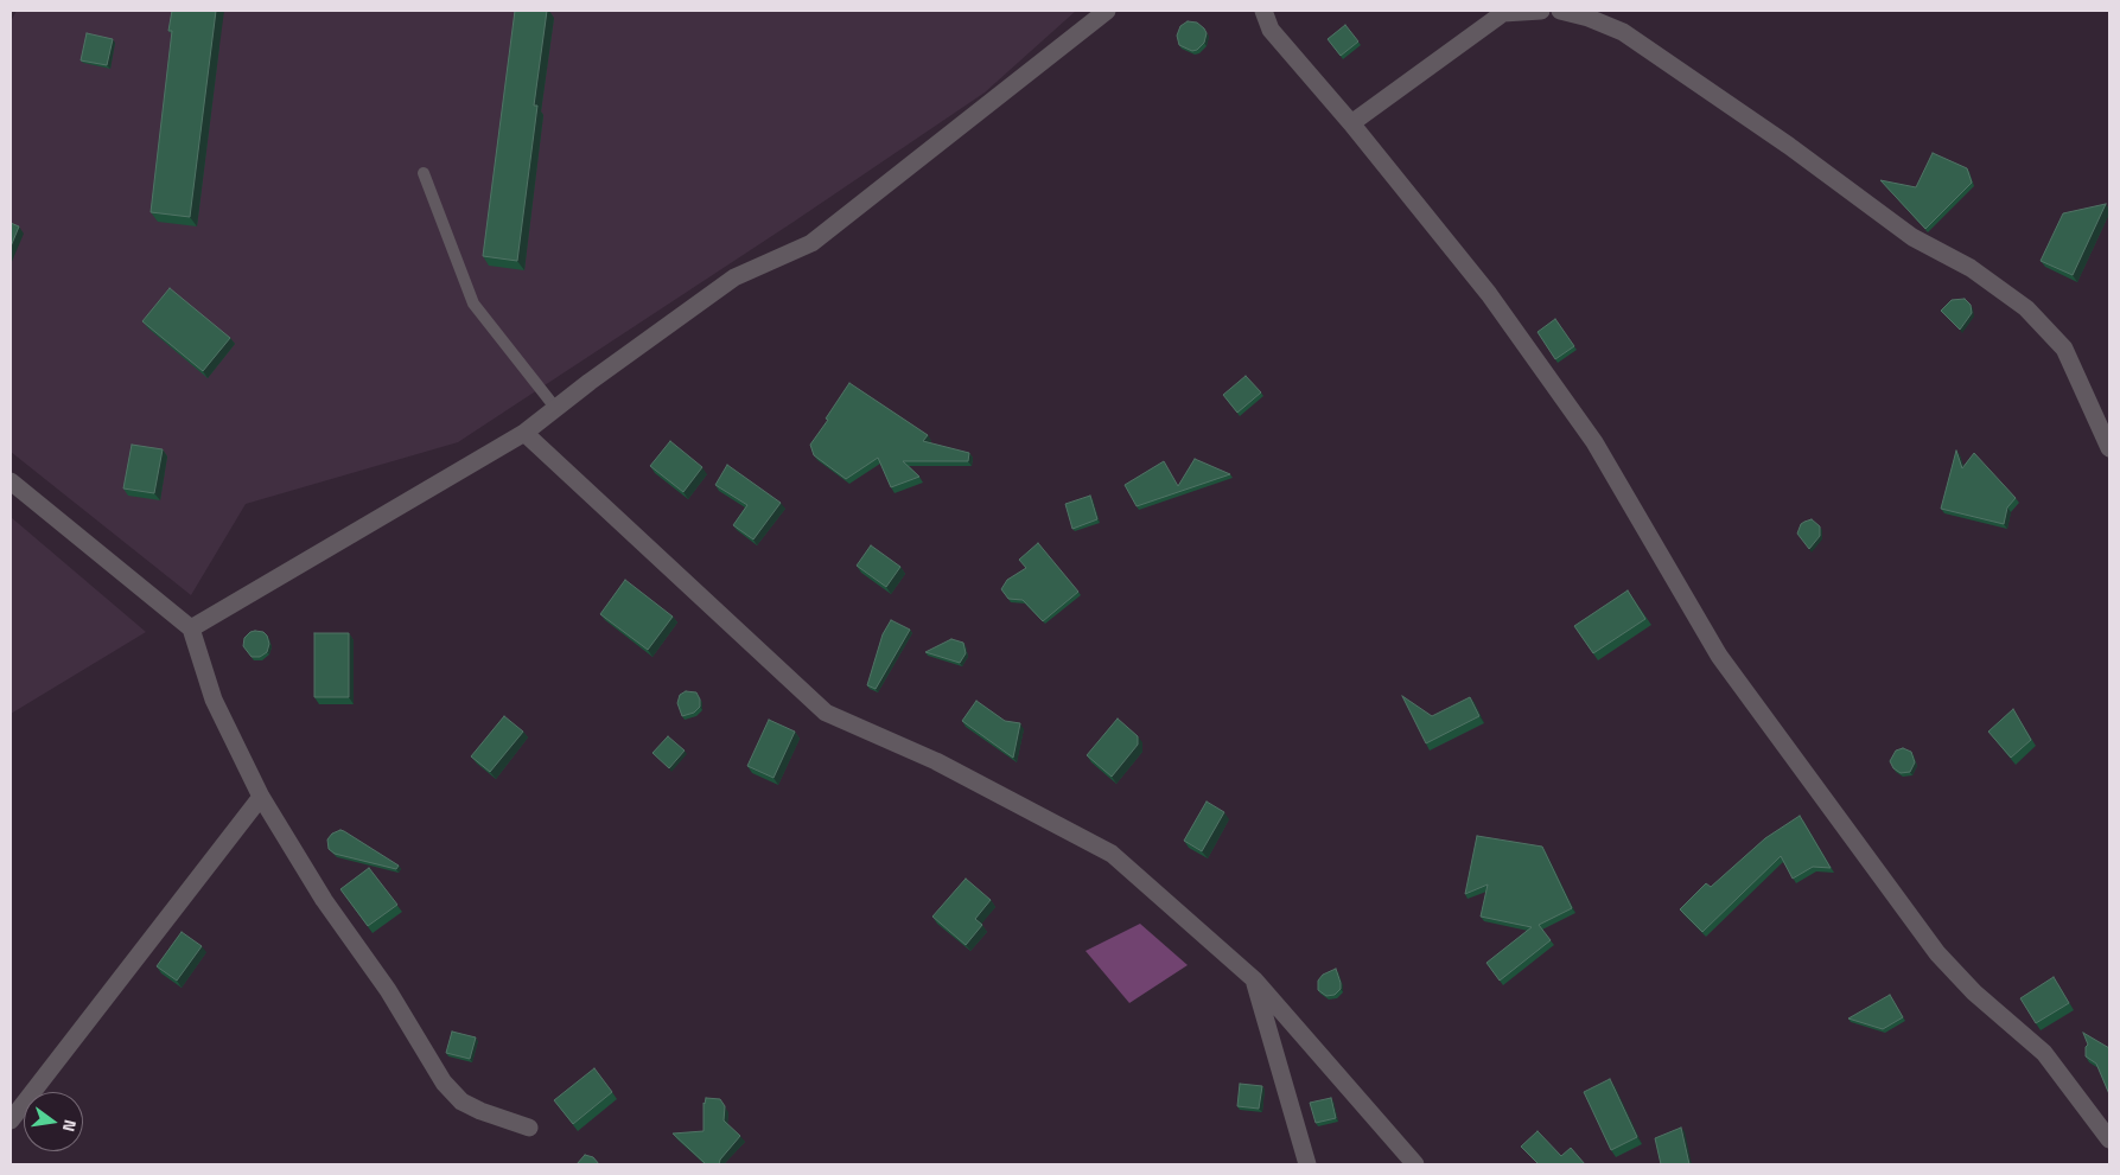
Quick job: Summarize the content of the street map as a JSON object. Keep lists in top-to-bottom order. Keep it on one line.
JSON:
{"north":"right"}
